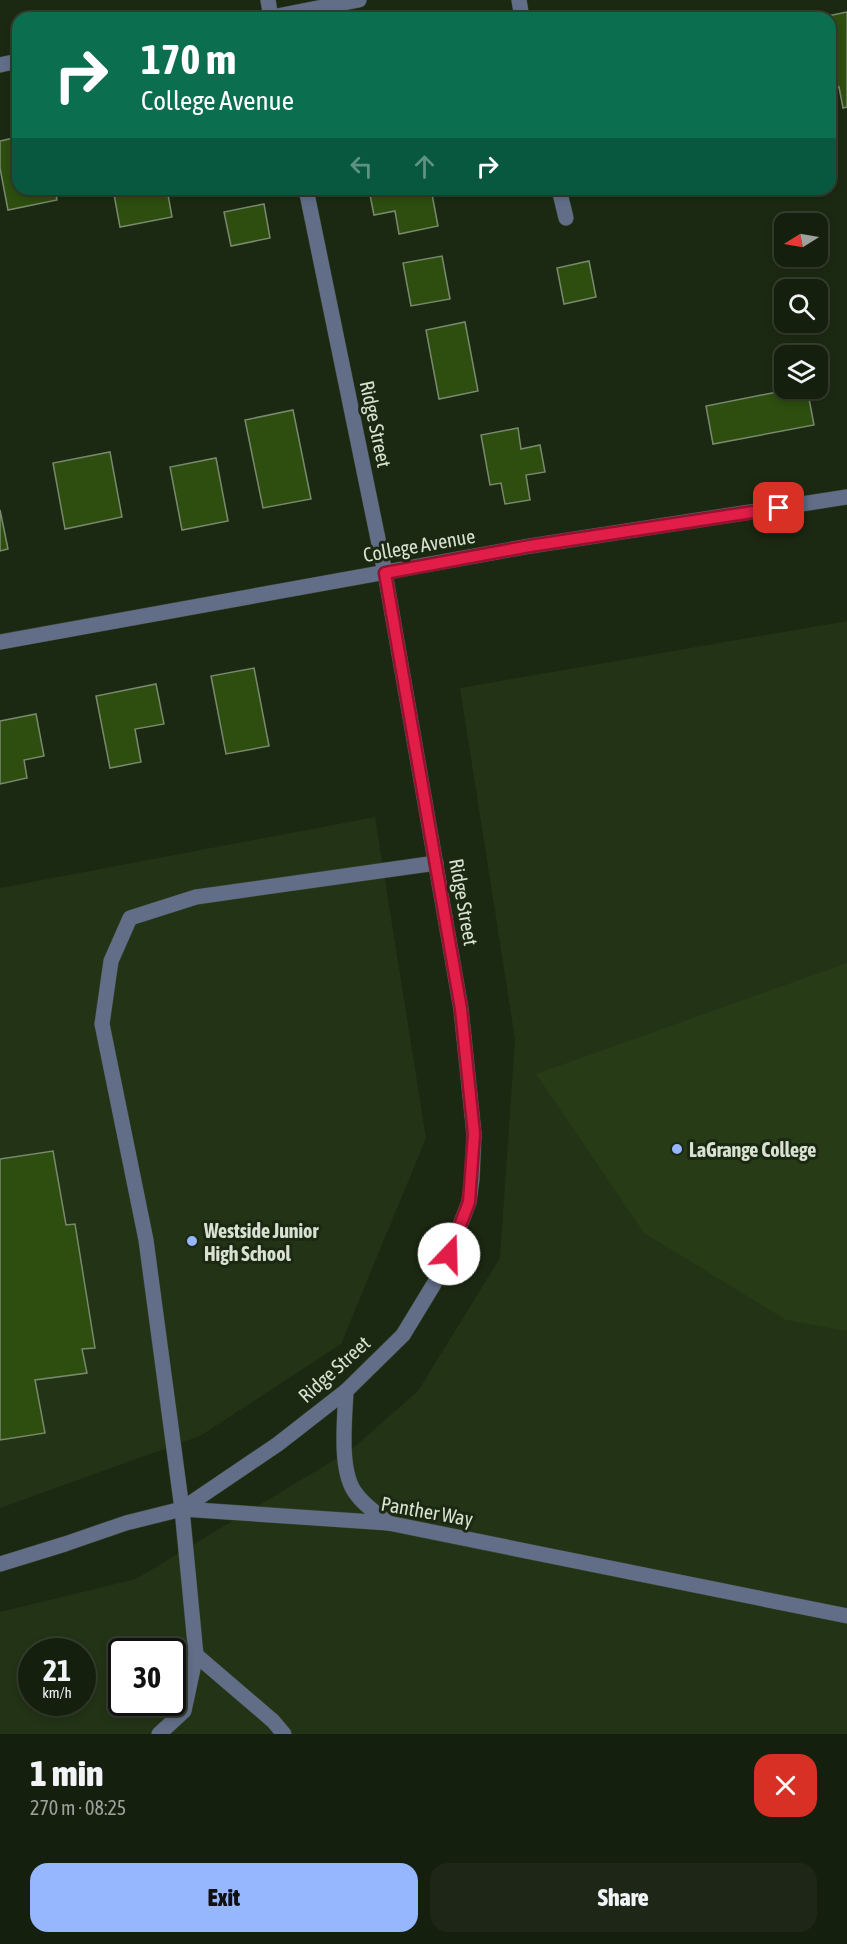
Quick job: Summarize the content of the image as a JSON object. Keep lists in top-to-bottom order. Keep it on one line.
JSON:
{"streets":{"street":["Ridge Street","College Avenue","Panther Way"]},"crossings":[["Ridge Street","College Avenue"],["Ridge Street","Panther Way"]],"places":["LaGrange College","Westside Junior High School"],"north":"left","page":{"turn":["170 m","College Avenue"],"speed":"21 km/h","limit":"30","heading":["1 min","270 m · 08:25"],"buttons":["Exit","Share"]}}
